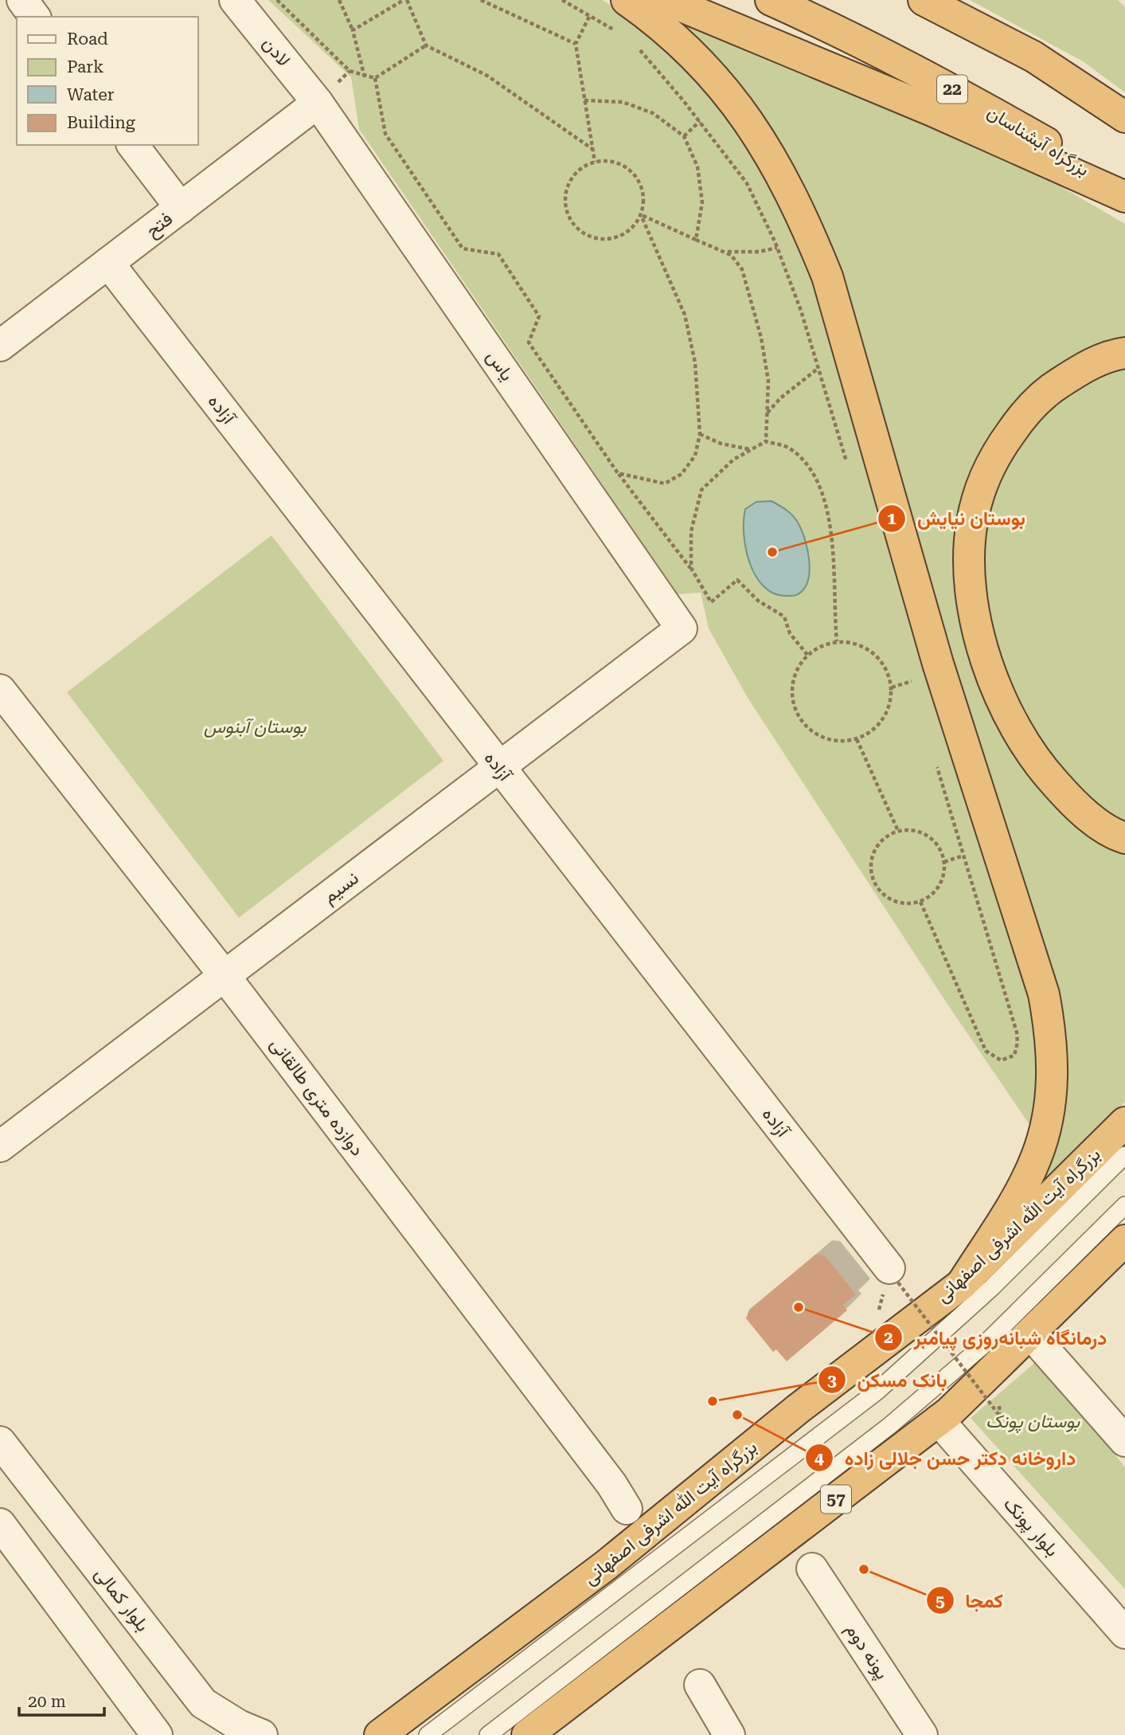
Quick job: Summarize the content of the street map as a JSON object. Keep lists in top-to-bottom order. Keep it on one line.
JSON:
{"streets":{"highway":["22","بزرگراه آبشناسان","بزرگراه آیت الله اشرفی اصفهانی","57"],"street":["لادن","فتح","یاس","آزاده","نسیم","دوازده متری طالقانی","بلوار پونک","بلوار کمالی","پونه دوم"]},"crossings":[["لادن","فتح"],["لادن","یاس"],["فتح","یاس"],["فتح","آزاده"],["یاس","نسیم"],["آزاده","نسیم"],["نسیم","دوازده متری طالقانی"],["57","بلوار پونک"]],"parks":["بوستان آبنوس","بوستان پونک"],"places":["بوستان نیایش","درمانگاه شبانه‌روزی پیامبر","بانک مسکن","داروخانه دکتر حسن جلالی زاده","کمجا"],"legend":["Road","Park","Water","Building"],"scale_bar":"20 m"}
